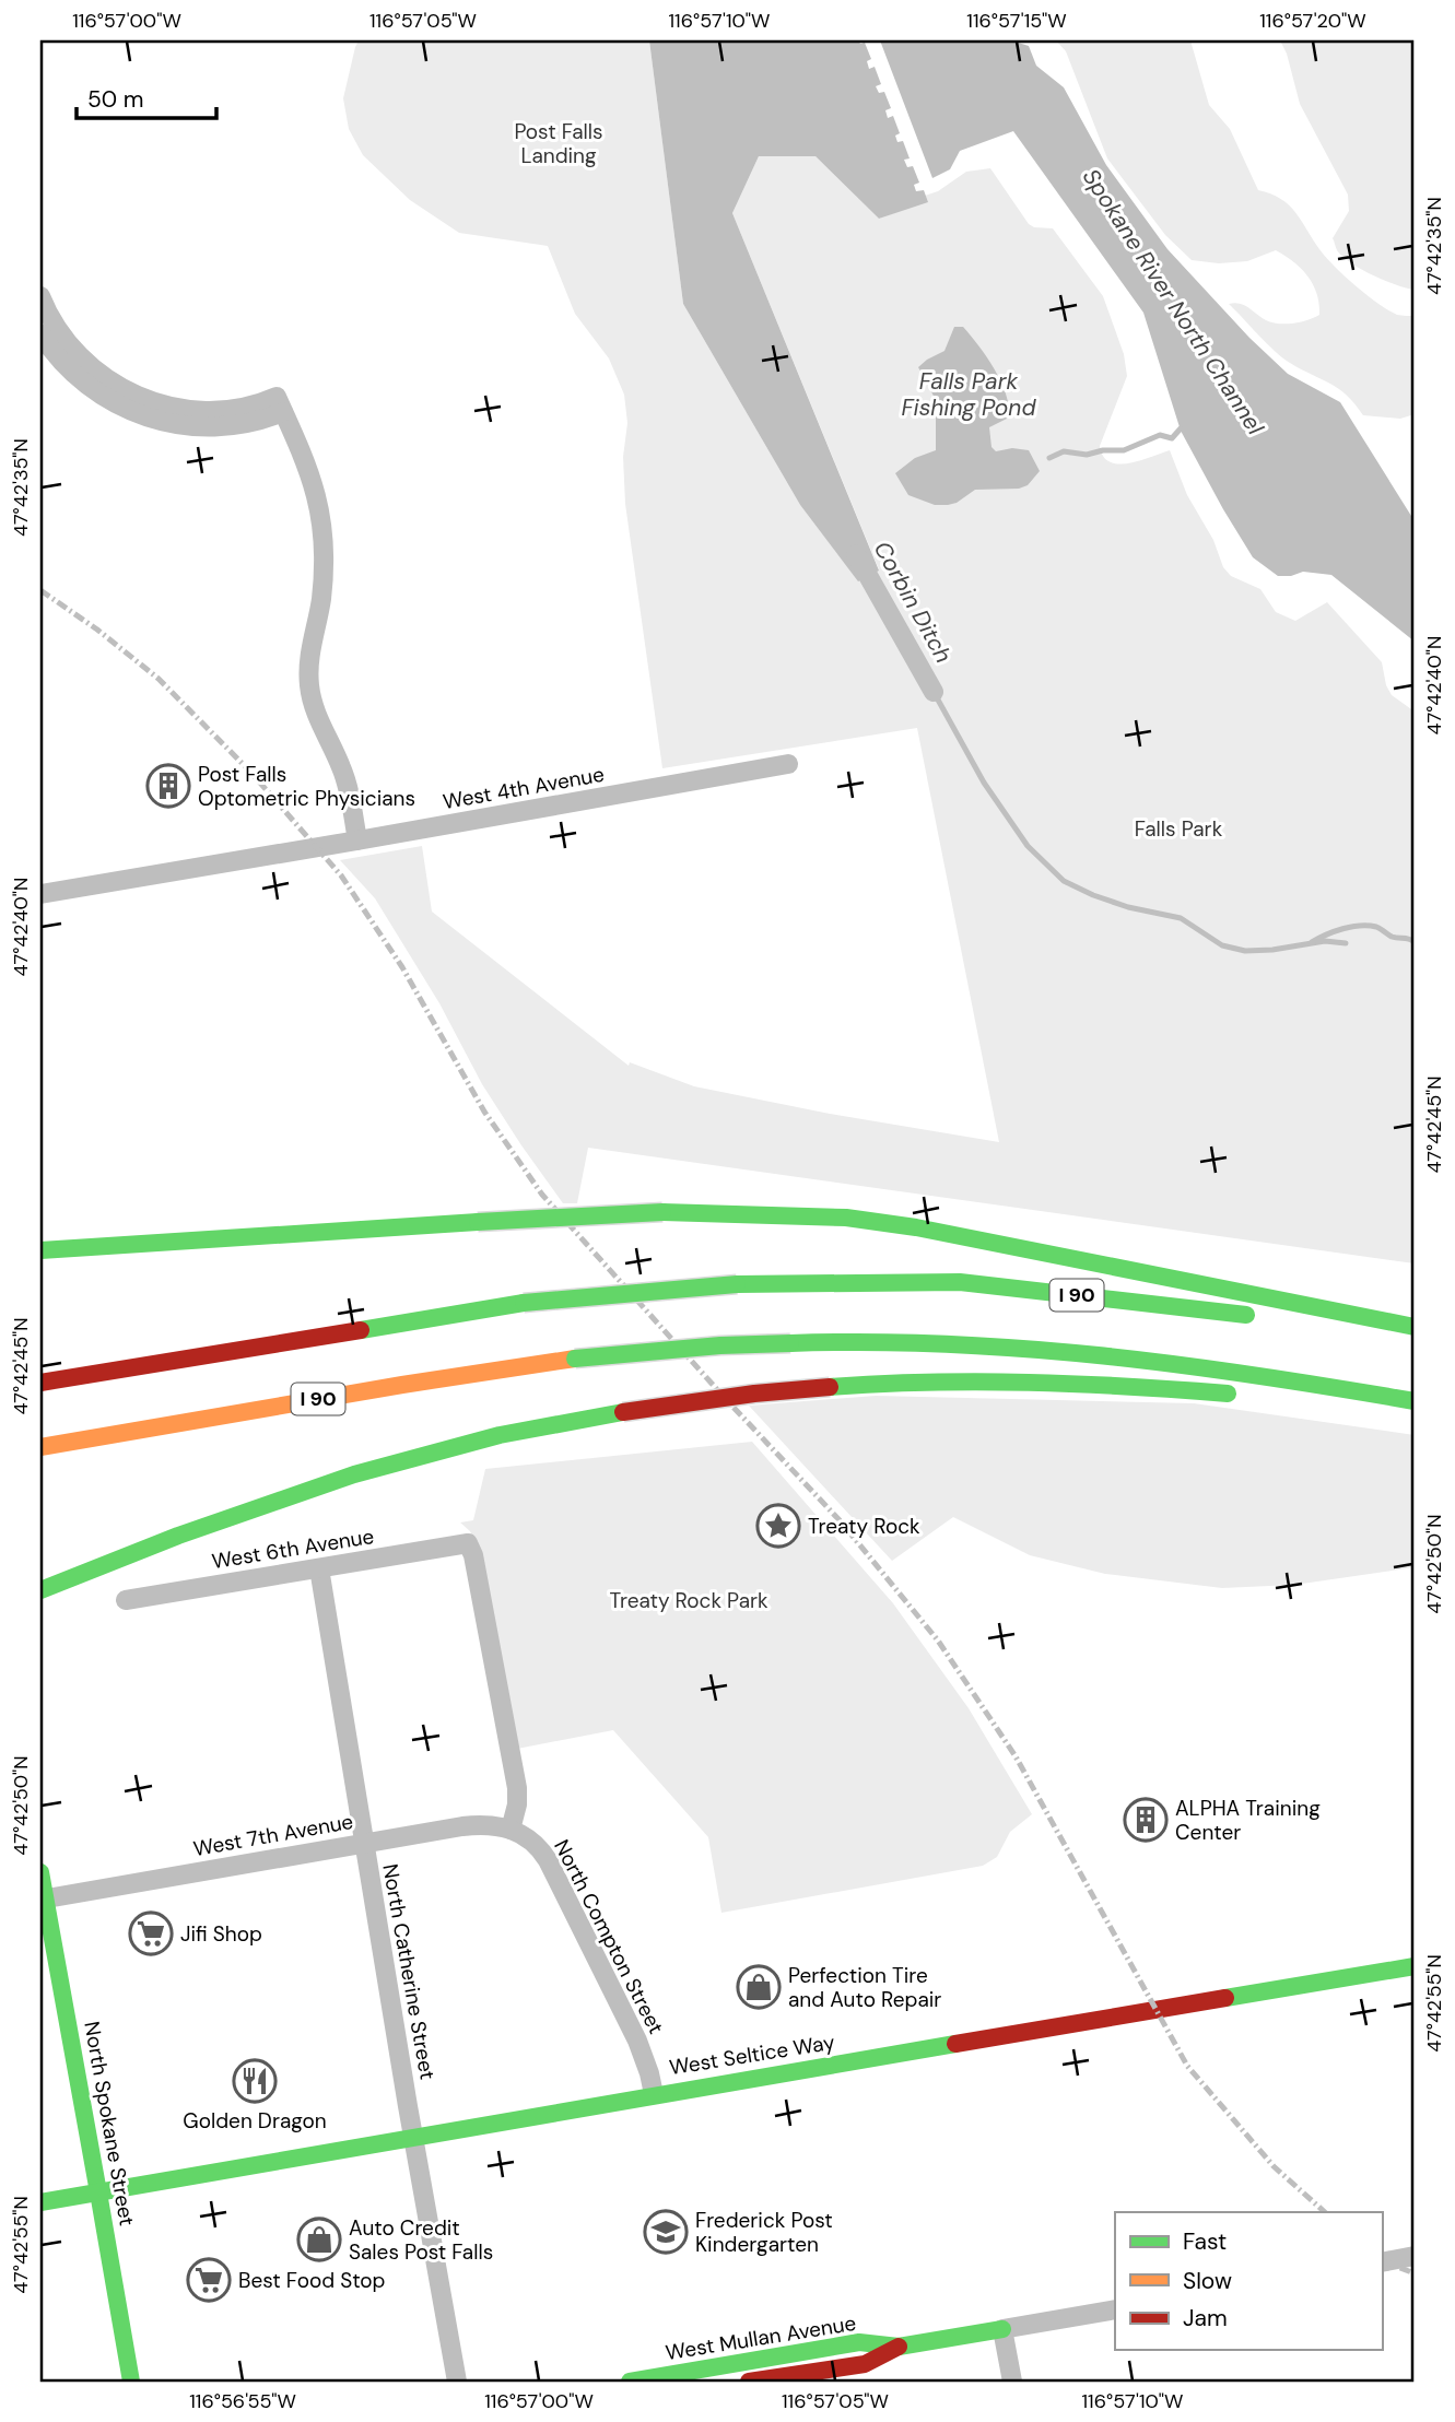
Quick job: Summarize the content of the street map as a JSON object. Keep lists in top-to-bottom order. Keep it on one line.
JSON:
{"streets":{"main road":["I 90","West Seltice Way","North Spokane Street","West Mullan Avenue"],"street":["West 4th Avenue","West 6th Avenue","West 7th Avenue","North Compton Street","North Catherine Street"]},"crossings":[["West 6th Avenue","West 7th Avenue"],["West 6th Avenue","North Compton Street"],["West 6th Avenue","North Catherine Street"],["West 7th Avenue","North Compton Street"],["West 7th Avenue","North Catherine Street"],["West 7th Avenue","North Spokane Street"],["North Compton Street","West Seltice Way"],["North Catherine Street","West Seltice Way"],["West Seltice Way","North Spokane Street"]],"water":["Spokane River North Channel","Falls Park Fishing Pond","Corbin Ditch"],"parks":["Post Falls Landing","Falls Park","Treaty Rock Park"],"places":{"building":["Post Falls Optometric Physicians","ALPHA Training Center"],"place":["Treaty Rock"],"supermarket":["Jifi Shop","Best Food Stop"],"shop":["Perfection Tire and Auto Repair","Auto Credit Sales Post Falls"],"restaurant":["Golden Dragon"],"school or university":["Frederick Post Kindergarten"]},"legend":["Fast","Slow","Jam"],"scale_bar":"50 m","coordinates":["116°57'00\"W","116°57'05\"W","116°57'10\"W","116°57'15\"W","116°57'20\"W","47°42'35\"N","47°42'40\"N","47°42'45\"N","47°42'50\"N","47°42'55\"N","116°56'55\"W"]}
